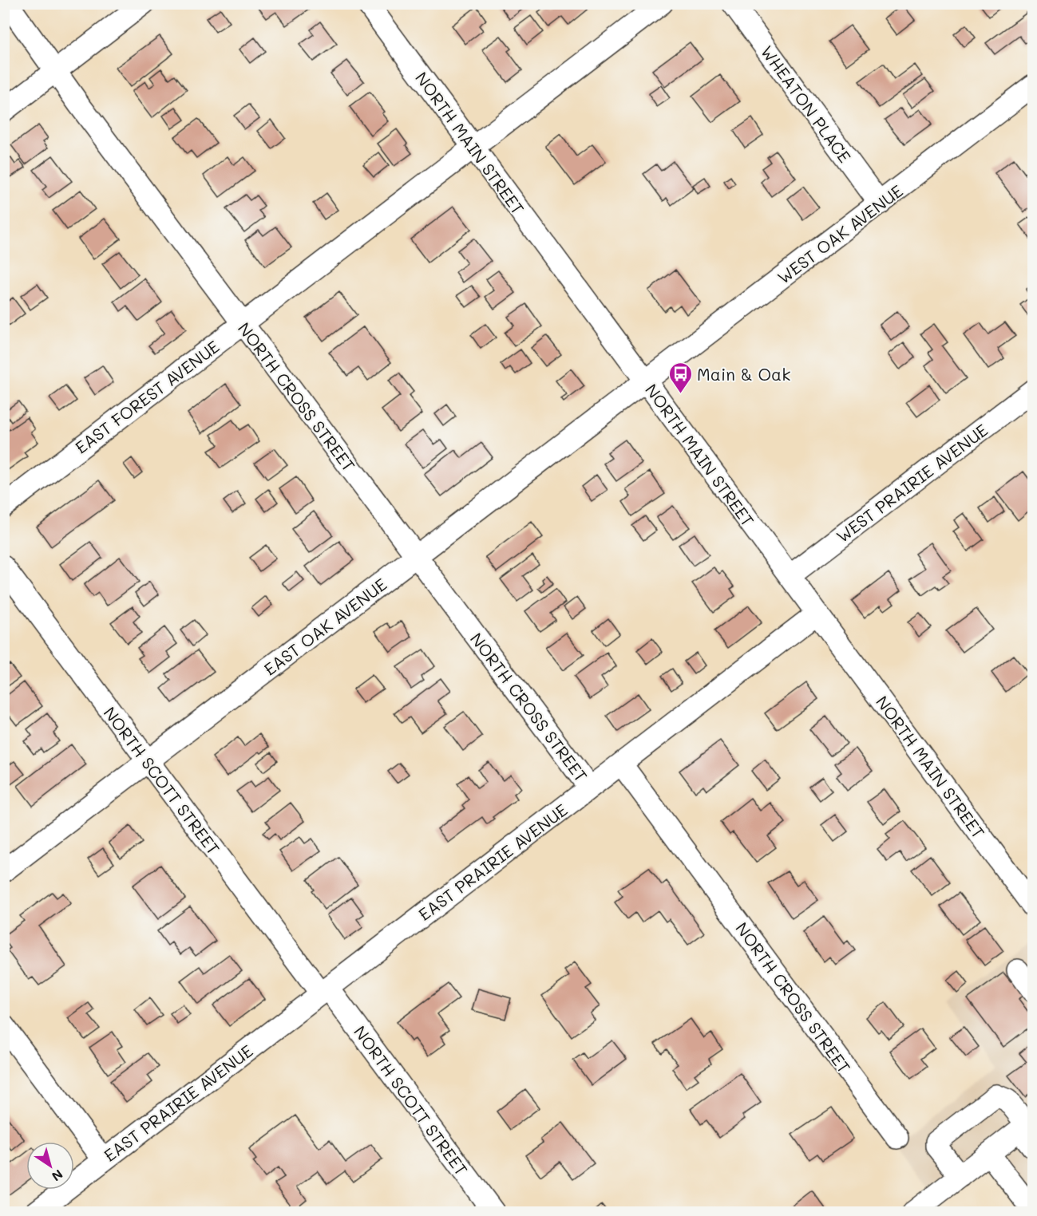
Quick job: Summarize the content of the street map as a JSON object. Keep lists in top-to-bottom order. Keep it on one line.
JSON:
{"streets":{"street":["WHEATON PLACE","NORTH MAIN STREET","WEST OAK AVENUE","EAST FOREST AVENUE","NORTH CROSS STREET","WEST PRAIRIE AVENUE","EAST OAK AVENUE","NORTH SCOTT STREET","EAST PRAIRIE AVENUE"]},"crossings":[["WHEATON PLACE","WEST OAK AVENUE"],["NORTH MAIN STREET","WEST OAK AVENUE"],["NORTH MAIN STREET","EAST FOREST AVENUE"],["NORTH MAIN STREET","WEST PRAIRIE AVENUE"],["NORTH MAIN STREET","EAST OAK AVENUE"],["NORTH MAIN STREET","EAST PRAIRIE AVENUE"],["WEST OAK AVENUE","EAST OAK AVENUE"],["EAST FOREST AVENUE","NORTH CROSS STREET"],["NORTH CROSS STREET","EAST OAK AVENUE"],["NORTH CROSS STREET","EAST PRAIRIE AVENUE"],["EAST OAK AVENUE","NORTH SCOTT STREET"],["NORTH SCOTT STREET","EAST PRAIRIE AVENUE"]],"places":{"bus stop":["Main & Oak"]},"north":"bottom right"}
